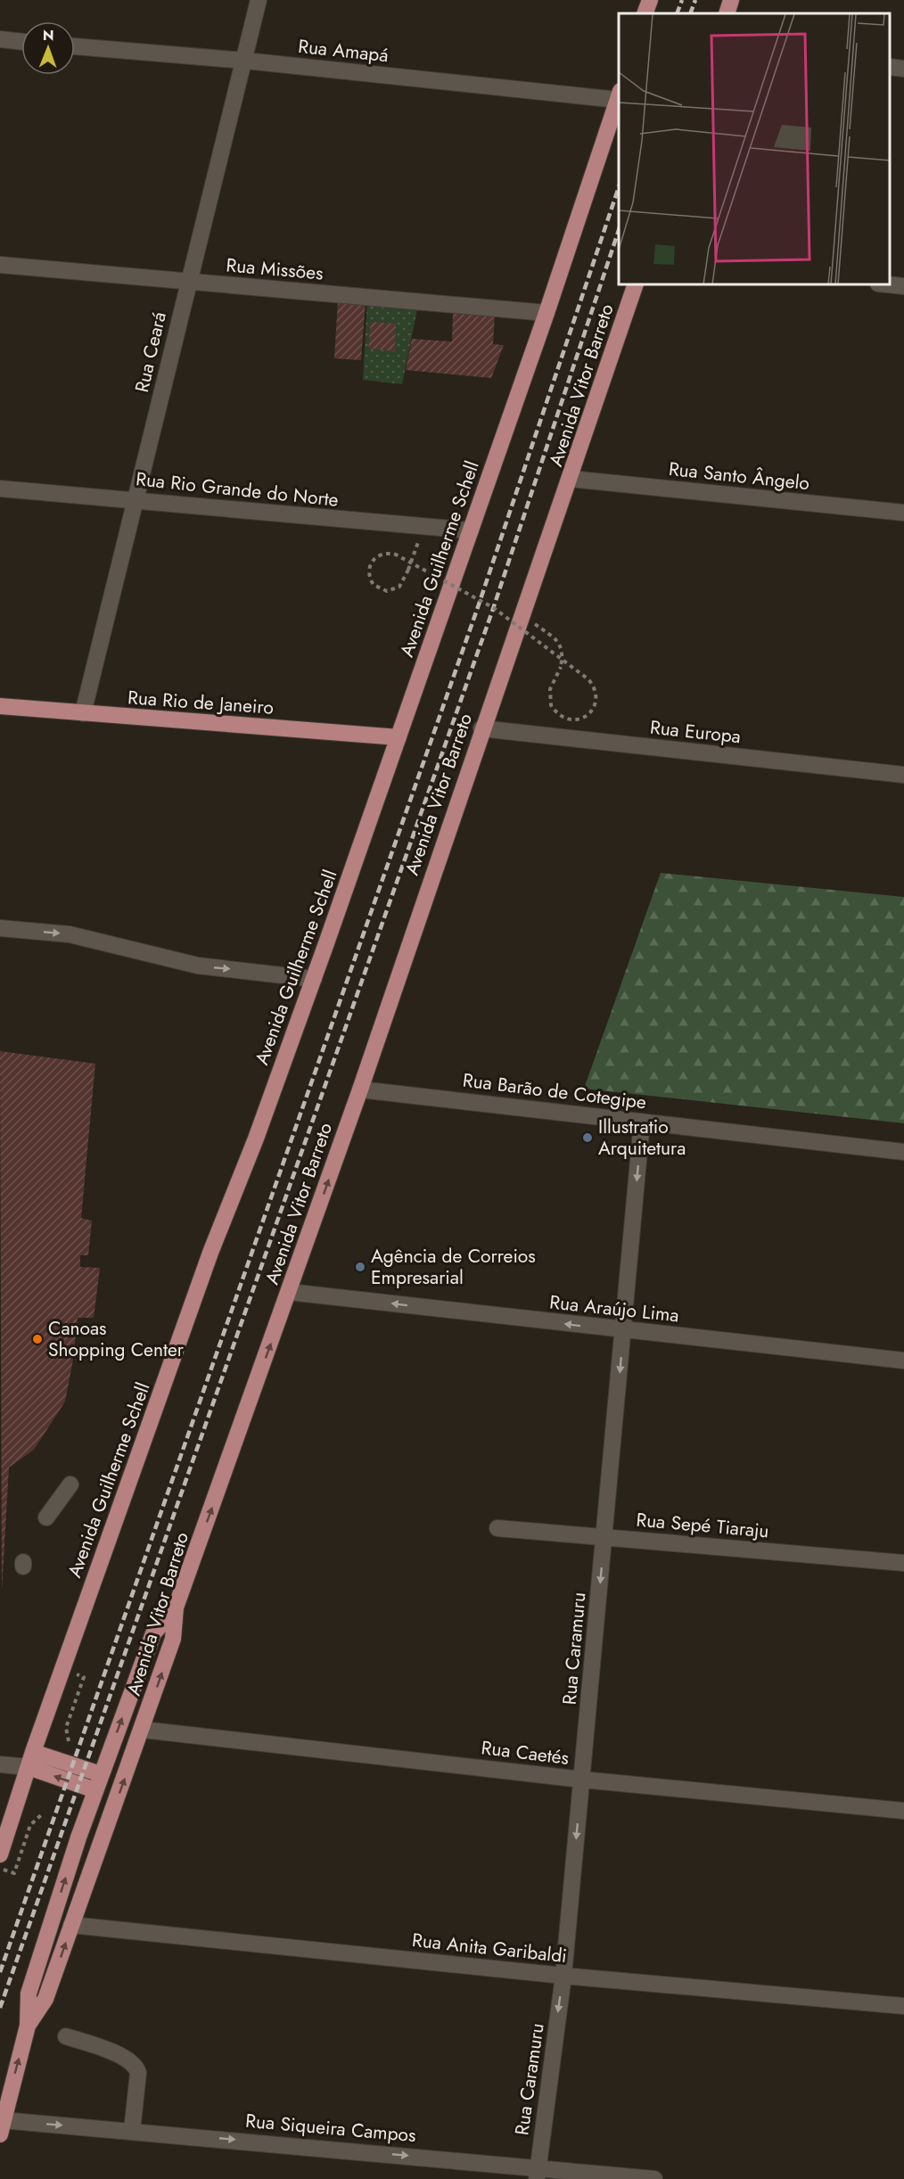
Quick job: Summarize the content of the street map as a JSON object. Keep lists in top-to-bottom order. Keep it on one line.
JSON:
{"streets":{"main road":["Avenida Vitor Barreto","Avenida Guilherme Schell","Rua Rio de Janeiro"],"street":["Rua Amapá","Rua Missões","Rua Ceará","Rua Santo Ângelo","Rua Rio Grande do Norte","Rua Europa","Rua Barão de Cotegipe","Rua Araújo Lima","Rua Sepé Tiaraju","Rua Caramuru","Rua Caetés","Rua Anita Garibaldi","Rua Siqueira Campos"]},"crossings":[["Rua Amapá","Rua Ceará"],["Rua Amapá","Avenida Guilherme Schell"],["Rua Missões","Rua Ceará"],["Rua Missões","Avenida Guilherme Schell"],["Rua Ceará","Rua Rio Grande do Norte"],["Rua Ceará","Rua Rio de Janeiro"],["Avenida Vitor Barreto","Rua Santo Ângelo"],["Avenida Vitor Barreto","Rua Europa"],["Avenida Vitor Barreto","Rua Barão de Cotegipe"],["Avenida Vitor Barreto","Rua Araújo Lima"],["Avenida Vitor Barreto","Rua Caetés"],["Avenida Vitor Barreto","Rua Anita Garibaldi"],["Avenida Vitor Barreto","Rua Siqueira Campos"],["Rua Rio Grande do Norte","Avenida Guilherme Schell"],["Avenida Guilherme Schell","Rua Rio de Janeiro"],["Rua Barão de Cotegipe","Rua Caramuru"],["Rua Araújo Lima","Rua Caramuru"],["Rua Sepé Tiaraju","Rua Caramuru"],["Rua Caramuru","Rua Caetés"],["Rua Caramuru","Rua Anita Garibaldi"],["Rua Caramuru","Rua Siqueira Campos"]],"one_way":["Rua Araújo Lima","Rua Caramuru","Rua Siqueira Campos"],"places":["Illustratio Arquitetura","Agência de Correios Empresarial","Canoas Shopping Center"],"north":"top"}
